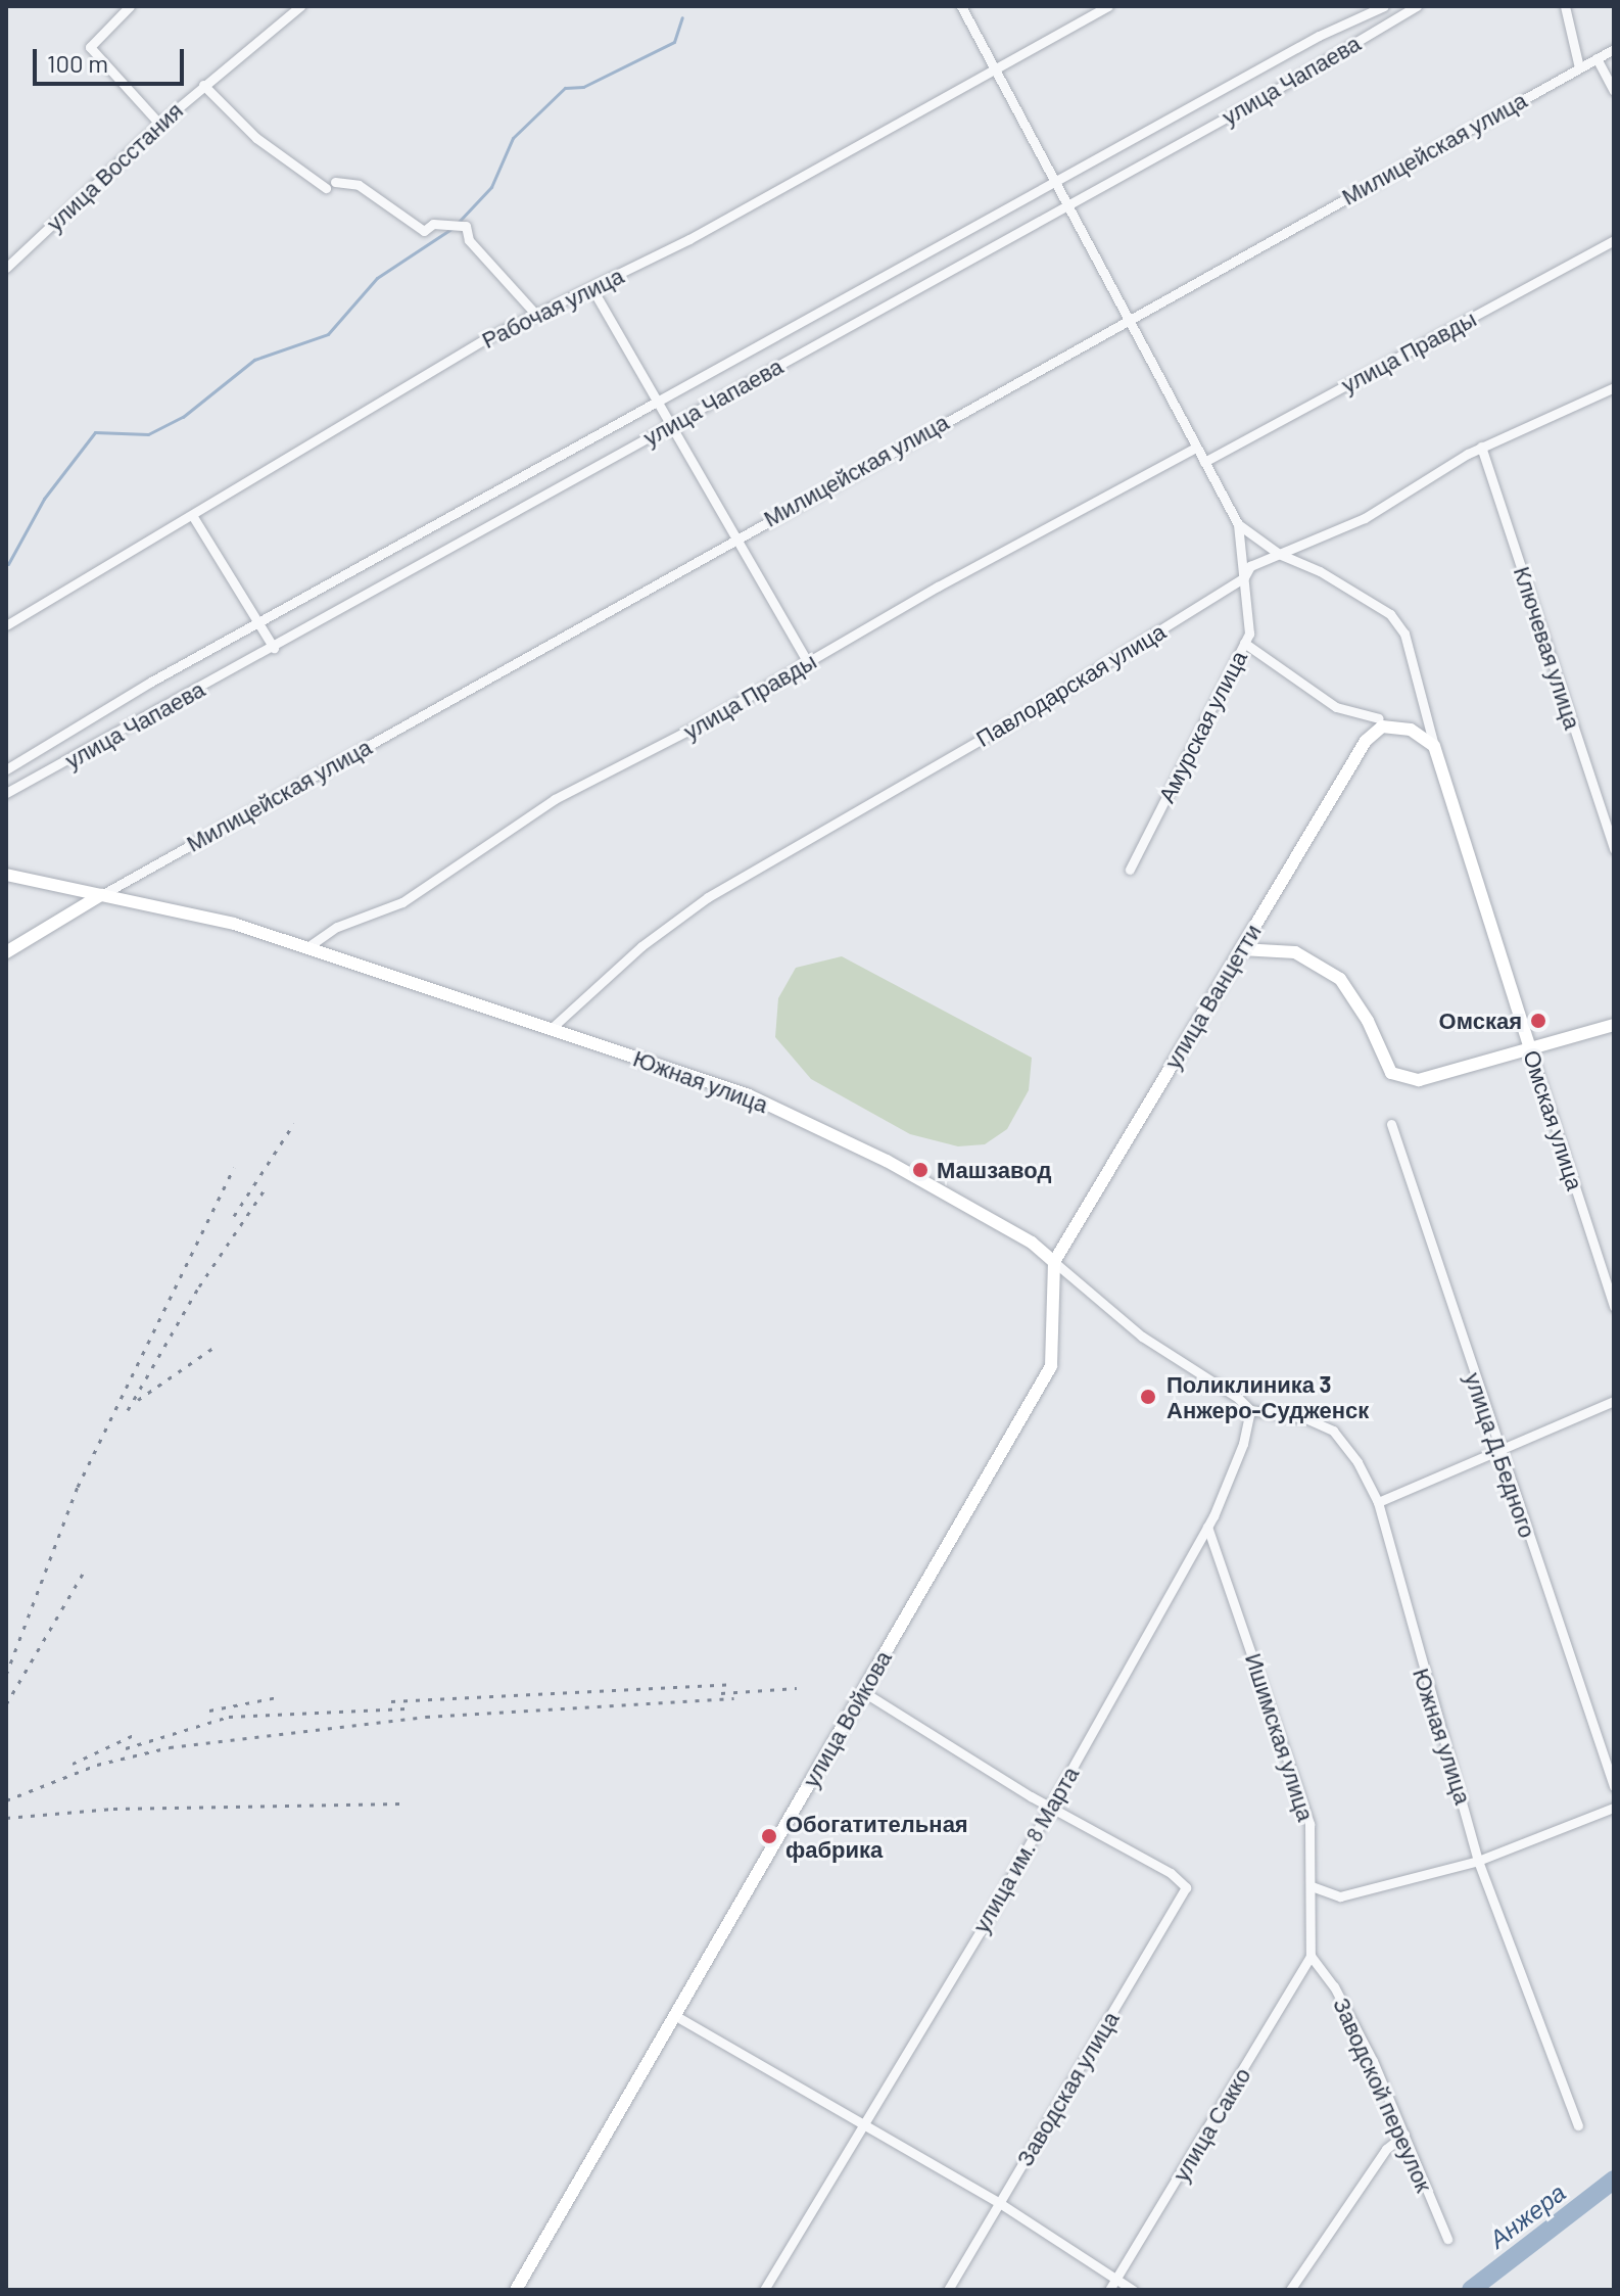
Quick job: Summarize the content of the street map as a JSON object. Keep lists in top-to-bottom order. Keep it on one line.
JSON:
{"streets":{"street":["улица Чапаева","Милицейская улица","улица Восстания","Рабочая улица","улица Правды","Ключевая улица","Павлодарская улица","Амурская улица","улица Ванцетти","Южная улица","Омская улица","улица Д.Бедного","улица Войкова","Ишимская улица","улица им. 8 Марта","Заводская улица","Заводской переулок","улица Сакко"]},"crossings":[["Милицейская улица","Южная улица"],["улица Правды","Южная улица"],["Ключевая улица","Павлодарская улица"],["Павлодарская улица","Амурская улица"],["Павлодарская улица","Южная улица"],["Павлодарская улица","Омская улица"],["Амурская улица","Омская улица"],["улица Ванцетти","Южная улица"],["улица Ванцетти","Омская улица"],["улица Ванцетти","улица Войкова"],["Южная улица","улица Войкова"],["Южная улица","улица им. 8 Марта"],["Ишимская улица","улица им. 8 Марта"],["Ишимская улица","Заводской переулок"],["Ишимская улица","улица Сакко"],["улица им. 8 Марта","Заводская улица"],["Заводской переулок","улица Сакко"]],"water":["Анжера"],"places":["Омская","Машзавод","Поликлиника 3 Анжеро-Судженск","Обогатительная фабрика"],"scale_bar":"100 m"}
